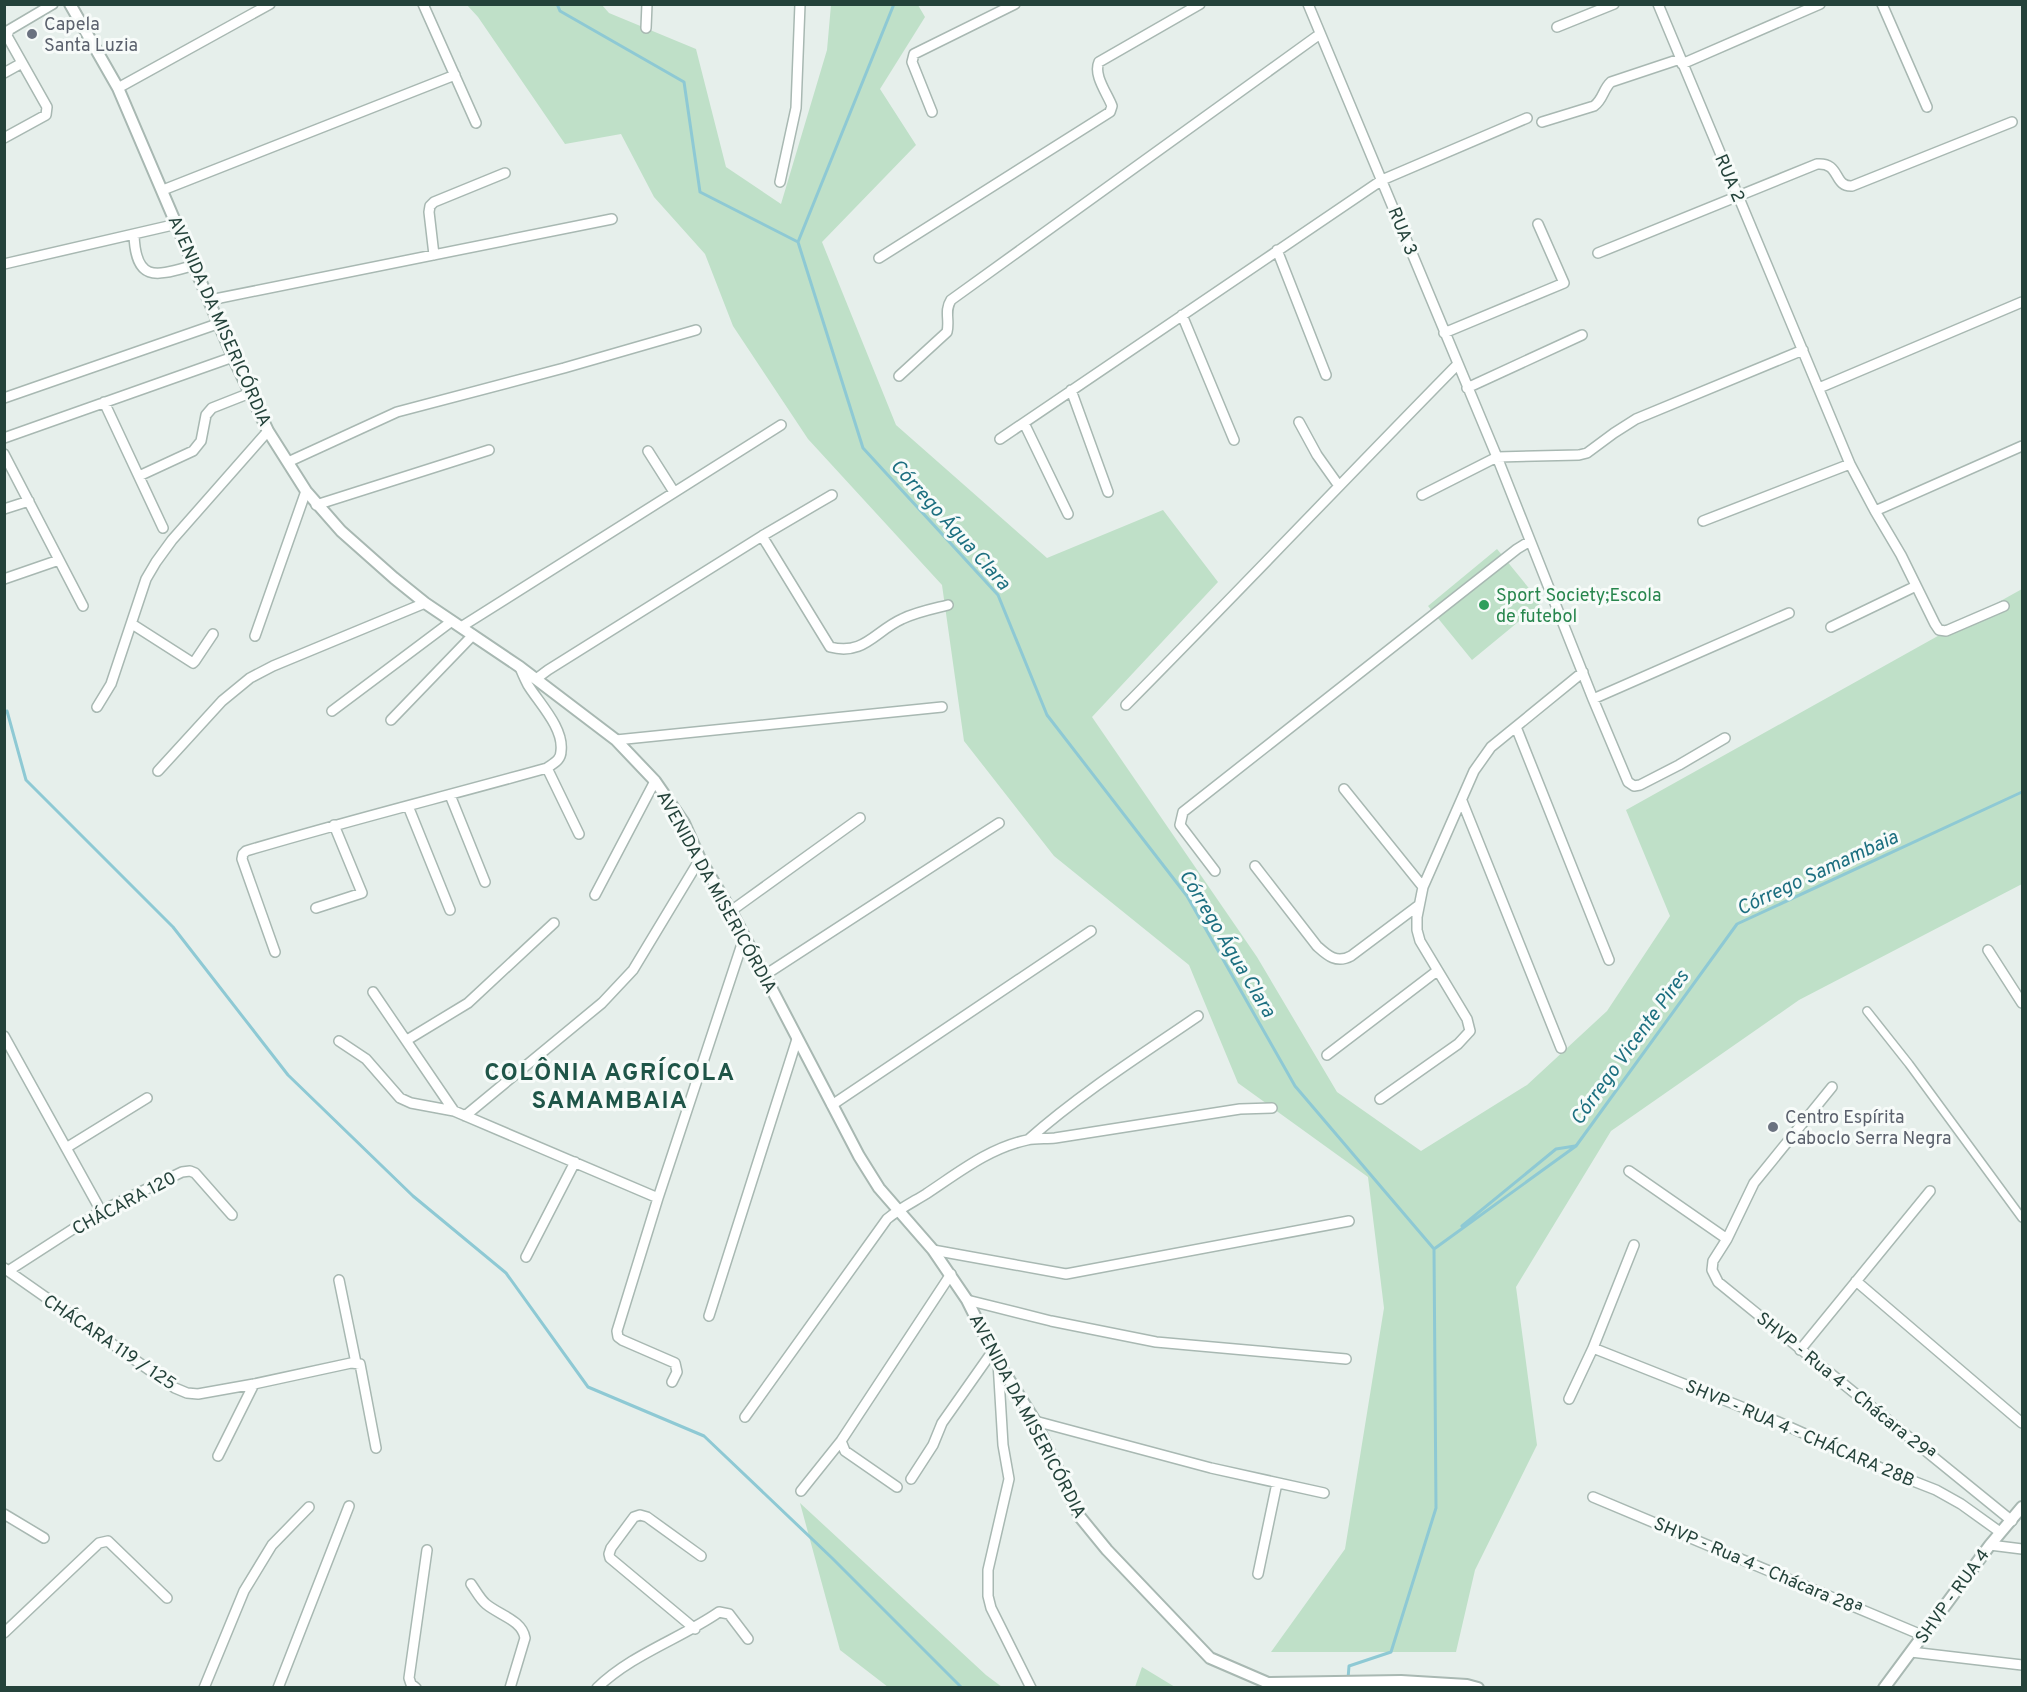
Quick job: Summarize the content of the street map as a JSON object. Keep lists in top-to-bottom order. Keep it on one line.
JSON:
{"streets":{"street":["RUA 2","RUA 3","AVENIDA DA MISERICÓRDIA","CHÁCARA 120","CHÁCARA 119 / 125","SHVP - Rua 4 - Chácara 29ª","SHVP - RUA 4 - CHÁCARA 28B","SHVP - Rua 4 - Chácara 28ª","SHVP - RUA 4"]},"crossings":[["CHÁCARA 120","CHÁCARA 119 / 125"],["SHVP - Rua 4 - Chácara 29ª","SHVP - RUA 4"],["SHVP - RUA 4 - CHÁCARA 28B","SHVP - RUA 4"],["SHVP - Rua 4 - Chácara 28ª","SHVP - RUA 4"]],"districts":["COLÔNIA AGRÍCOLA SAMAMBAIA"],"water":["Córrego Água Clara","Córrego Samambaia","Córrego Vicente Pires"],"places":["Capela Santa Luzia","Sport Society;Escola de futebol","Centro Espírita Caboclo Serra Negra"]}
